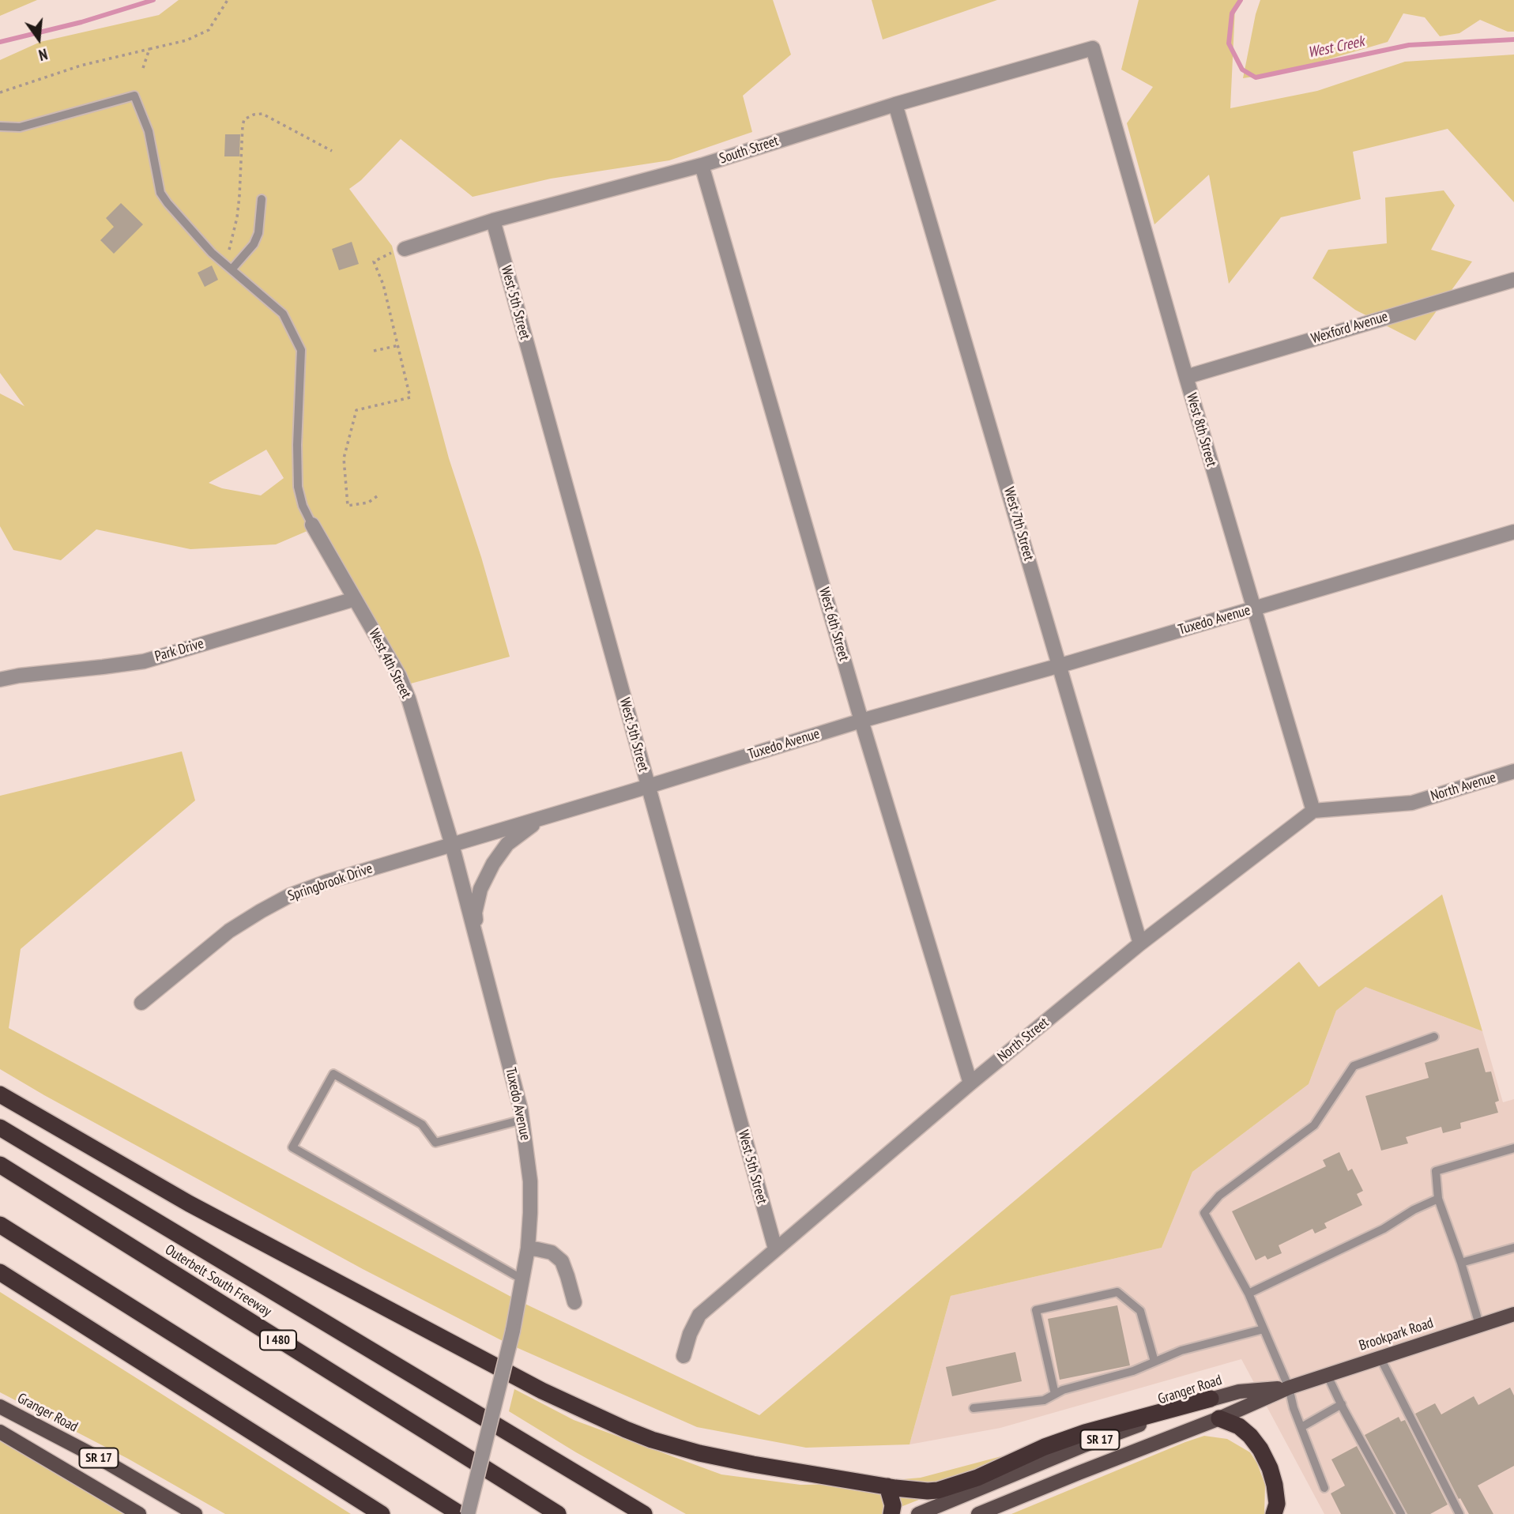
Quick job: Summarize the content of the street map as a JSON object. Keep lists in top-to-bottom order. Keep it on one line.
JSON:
{"streets":{"highway":["Outerbelt South Freeway","I 480"],"main road":["Brookpark Road","Granger Road","SR 17"],"street":["South Street","West 5th Street","Wexford Avenue","West 8th Street","West 7th Street","Tuxedo Avenue","West 6th Street","Park Drive","West 4th Street","North Avenue","Springbrook Drive","North Street"]},"crossings":[["South Street","West 5th Street"],["South Street","West 8th Street"],["South Street","West 7th Street"],["South Street","West 6th Street"],["West 5th Street","Tuxedo Avenue"],["West 5th Street","North Street"],["Wexford Avenue","West 8th Street"],["West 8th Street","Tuxedo Avenue"],["West 8th Street","North Avenue"],["West 8th Street","North Street"],["West 7th Street","Tuxedo Avenue"],["West 7th Street","North Street"],["Tuxedo Avenue","West 6th Street"],["Tuxedo Avenue","West 4th Street"],["Tuxedo Avenue","Springbrook Drive"],["West 6th Street","North Street"],["Park Drive","West 4th Street"],["West 4th Street","Springbrook Drive"],["North Avenue","North Street"],["Brookpark Road","Granger Road"],["Brookpark Road","SR 17"],["Granger Road","SR 17"]],"water":["West Creek"],"north":"bottom"}
